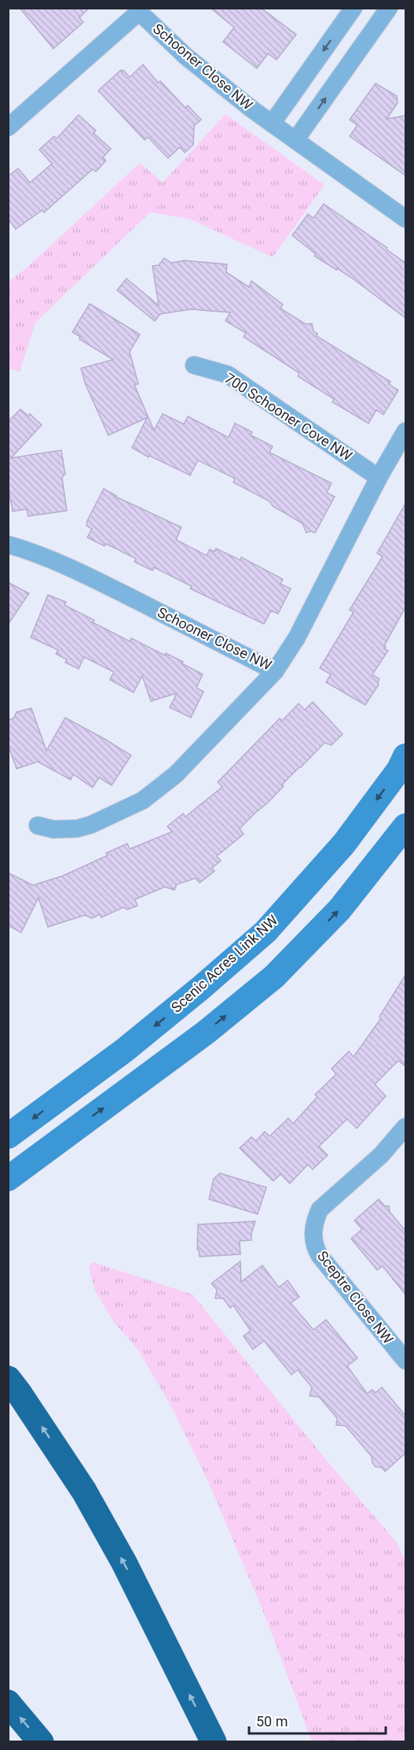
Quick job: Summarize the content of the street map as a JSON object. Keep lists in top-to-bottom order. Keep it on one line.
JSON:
{"streets":{"street":["Schooner Close NW","700 Schooner Cove NW","Scenic Acres Link NW","Sceptre Close NW"]},"crossings":[["Schooner Close NW","700 Schooner Cove NW"]],"scale_bar":"50 m"}
